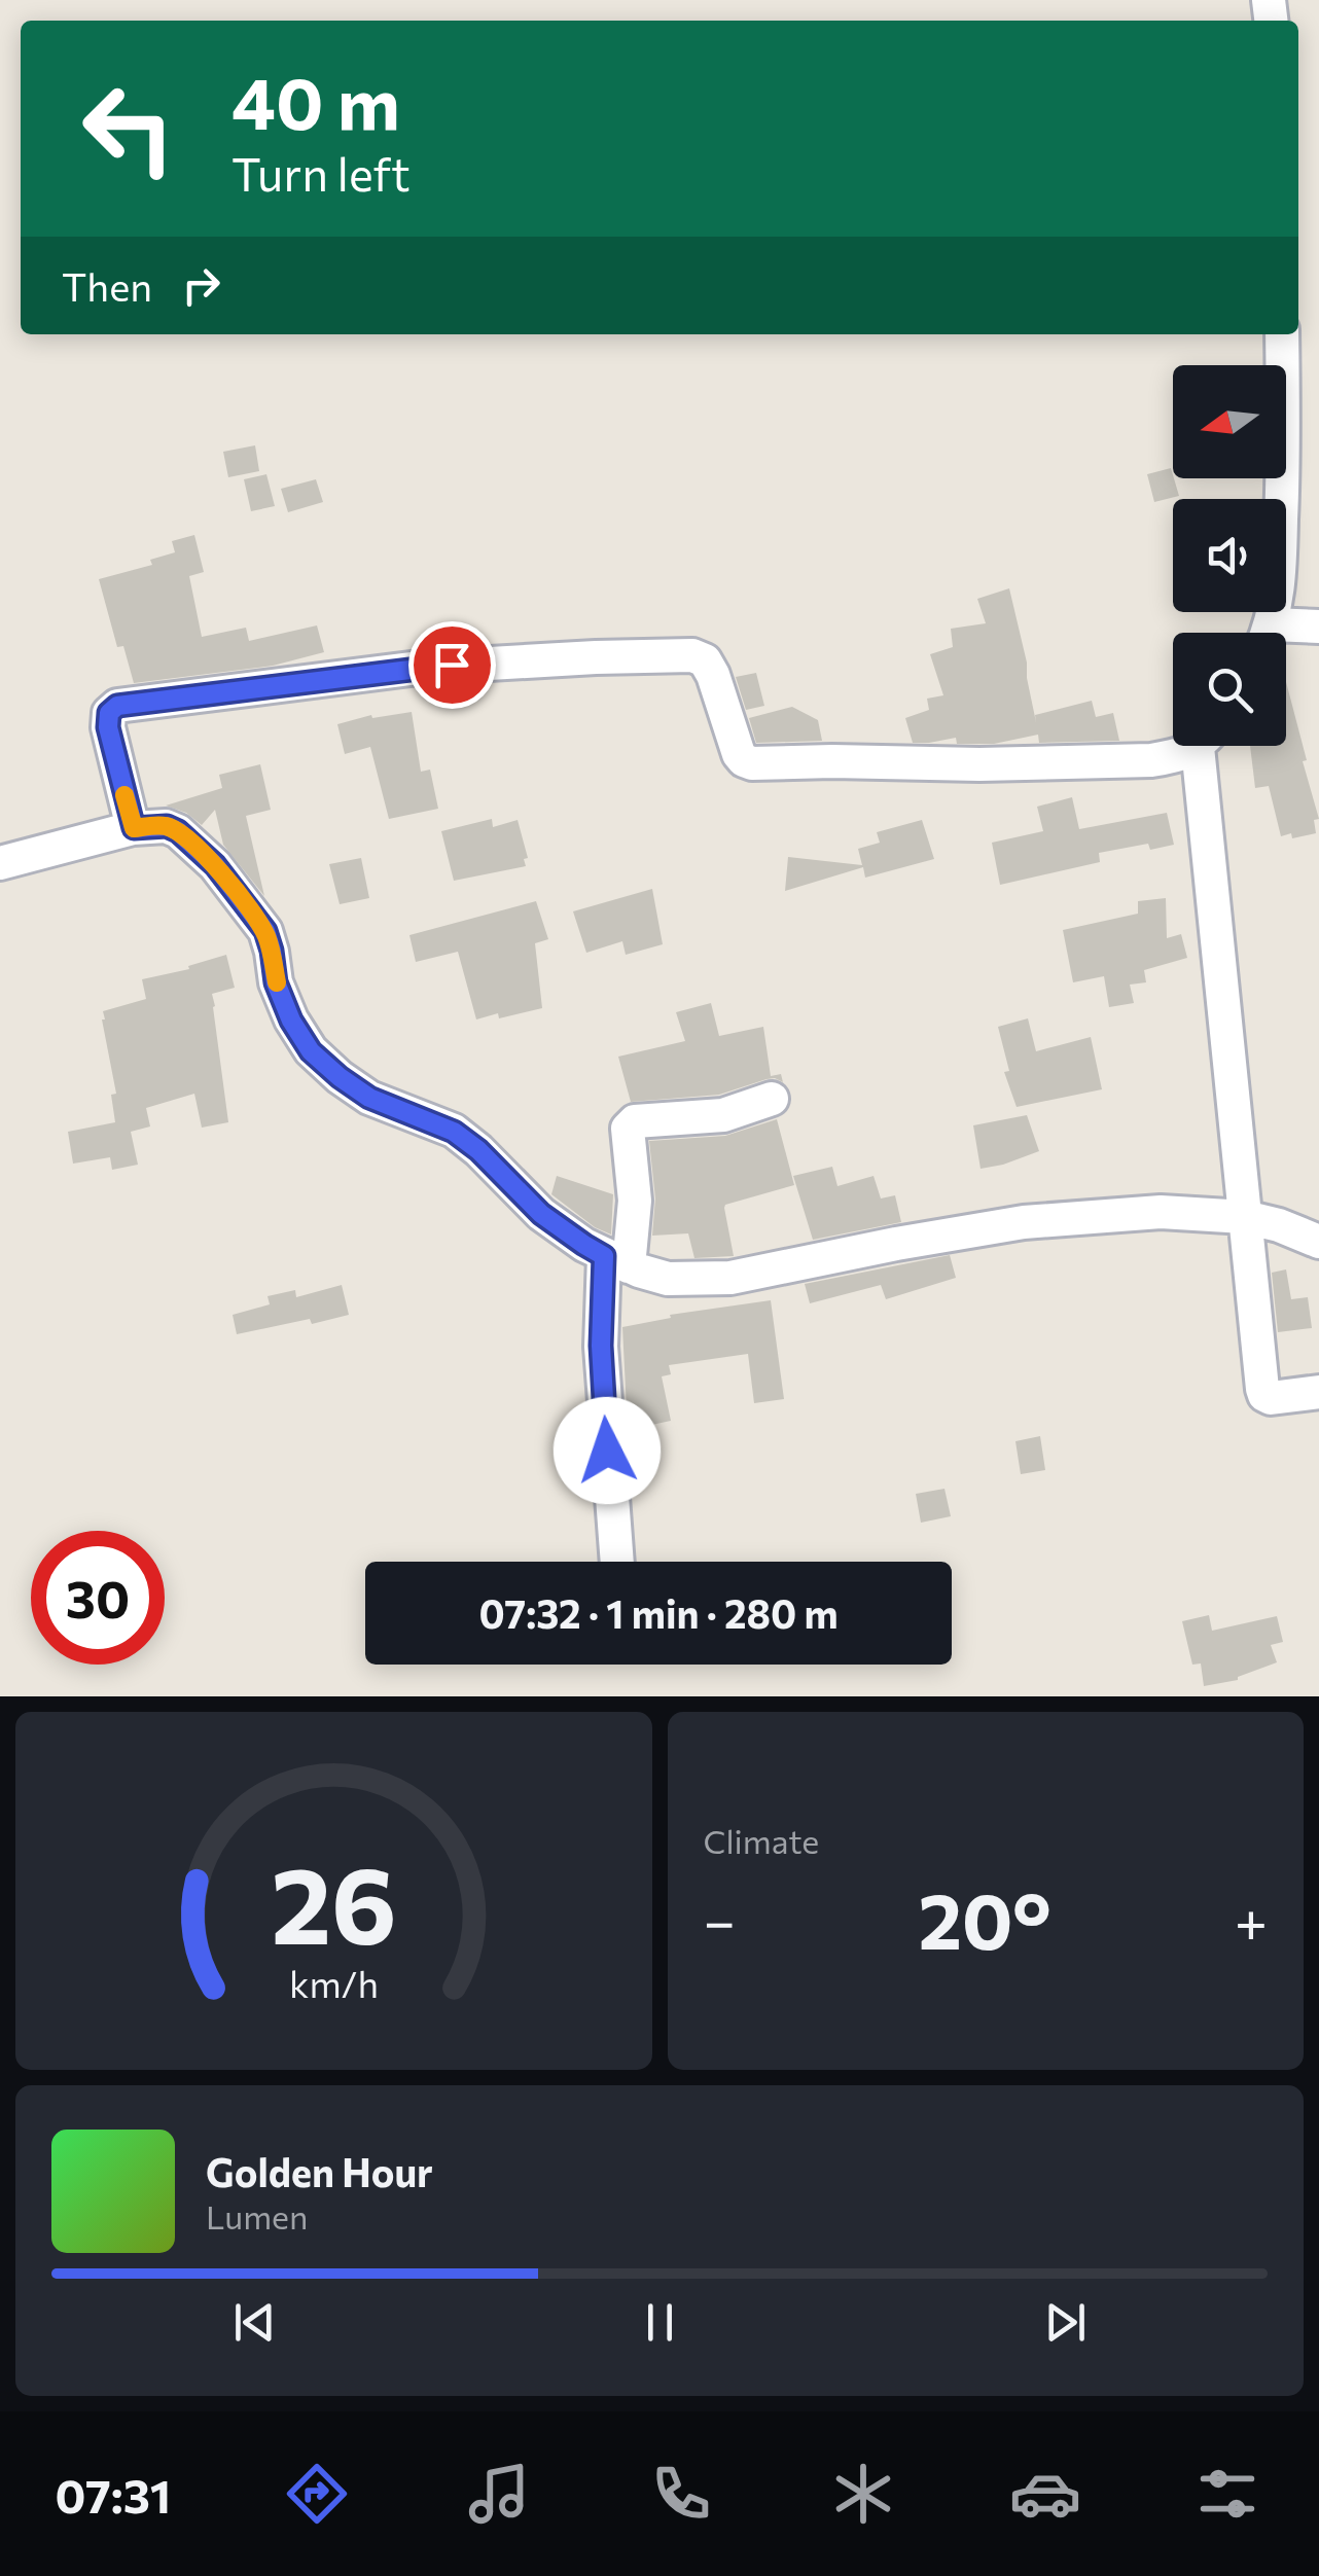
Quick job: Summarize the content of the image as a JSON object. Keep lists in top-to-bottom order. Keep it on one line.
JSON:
{"north":"left","page":{"turn":["40 m","Turn left"],"then":"Then","limit":"30","trip":"07:32 · 1 min · 280 m","tile":"Climate","heat":["−","20°","+"],"song":["Golden Hour","Lumen"],"tabs":"07:31","gauge":["26","km/h"]}}
